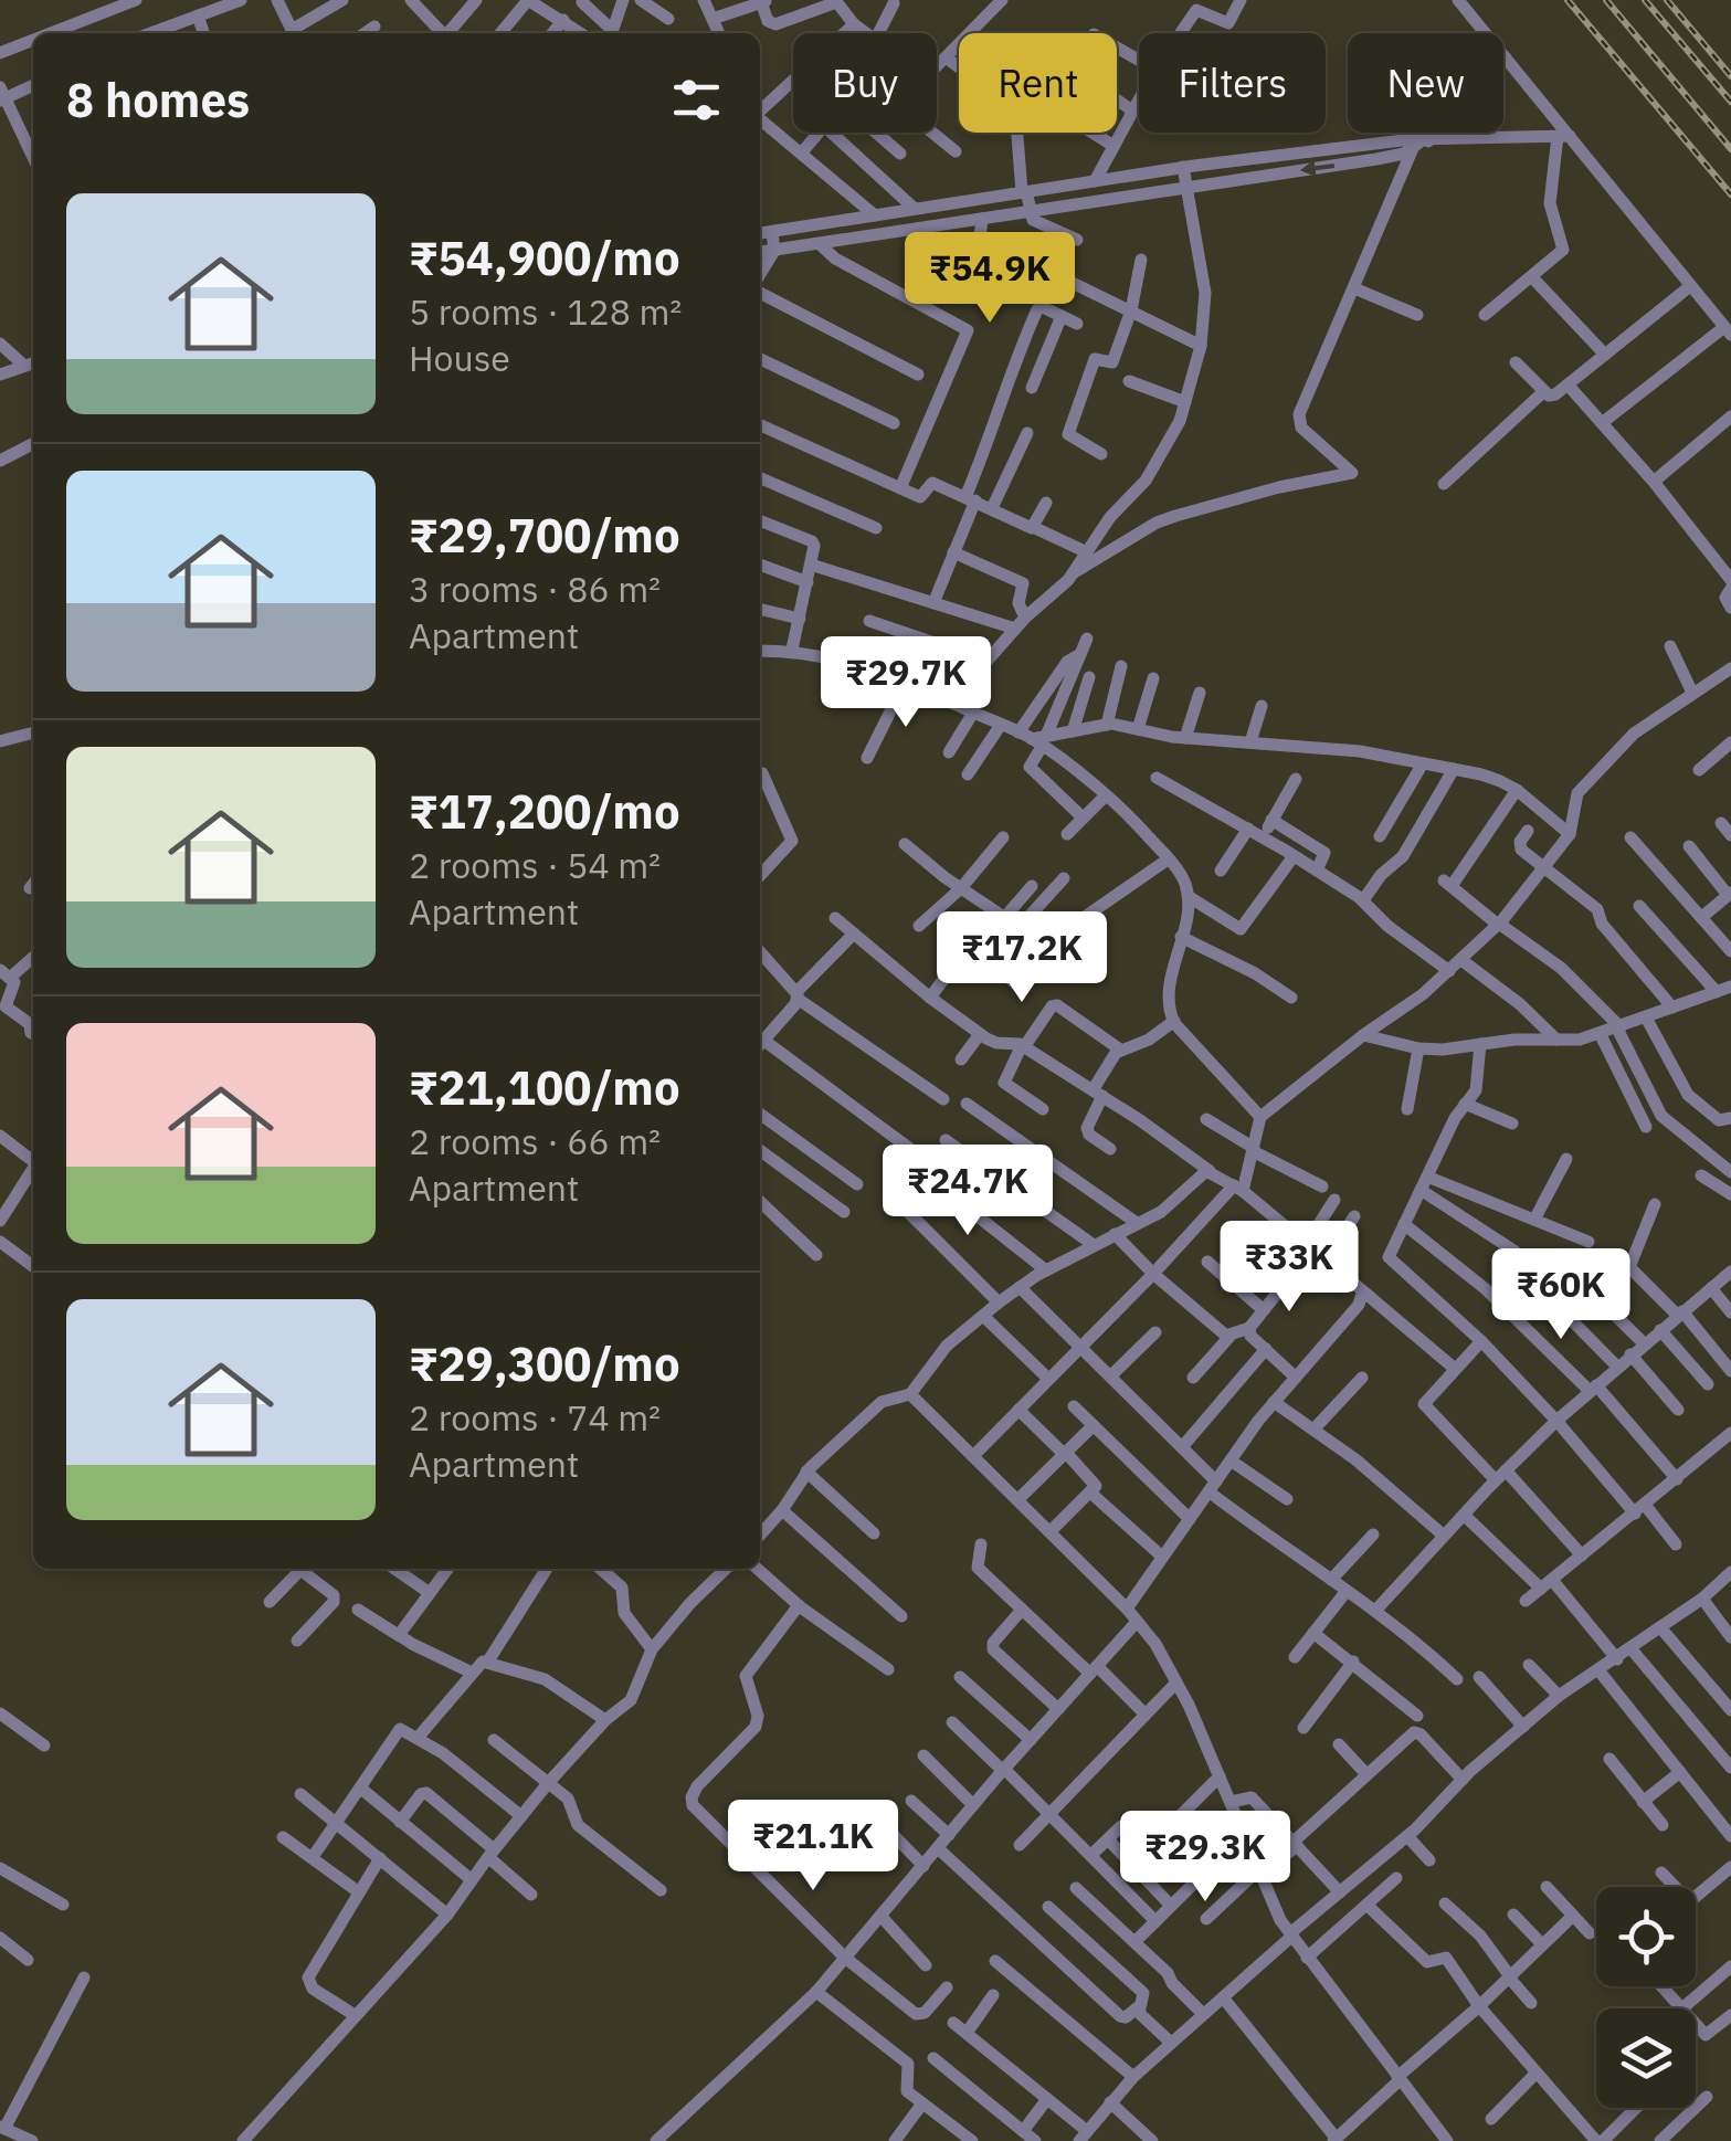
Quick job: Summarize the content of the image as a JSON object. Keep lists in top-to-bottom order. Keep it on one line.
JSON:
{"page":{"chip":["Buy","Rent","Filters","New"],"heading":"8 homes","list":[{"name":"₹54,900/mo","note":"5 rooms · 128 m² · House"},{"name":"₹29,700/mo","note":"3 rooms · 86 m² · Apartment"},{"name":"₹17,200/mo","note":"2 rooms · 54 m² · Apartment"},{"name":"₹21,100/mo","note":"2 rooms · 66 m² · Apartment"},{"name":"₹29,300/mo","note":"2 rooms · 74 m² · Apartment"}],"price":["₹54.9K","₹29.7K","₹17.2K","₹24.7K","₹33K","₹60K","₹21.1K","₹29.3K"]}}
